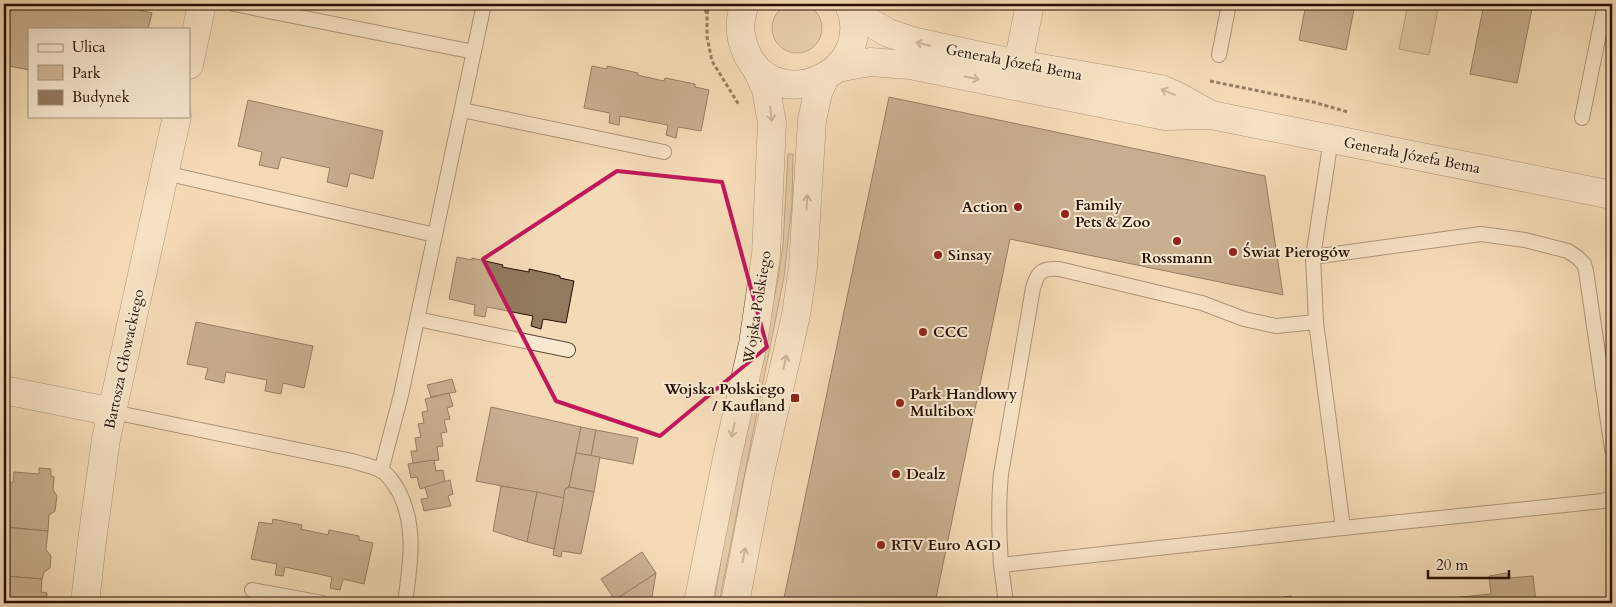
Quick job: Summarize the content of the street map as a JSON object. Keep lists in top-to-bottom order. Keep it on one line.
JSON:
{"streets":{"street":["Generała Józefa Bema","Wojska Polskiego","Bartosza Głowackiego"]},"crossings":[["Generała Józefa Bema","Wojska Polskiego"]],"places":{"other":["Action","Family Pets & Zoo","Rossmann","Świat Pierogów","Sinsay","CCC","Park Handlowy Multibox","Dealz","RTV Euro AGD"],"transit":["Wojska Polskiego / Kaufland"]},"legend":["Ulica","Park","Budynek"],"scale_bar":"20 m"}
